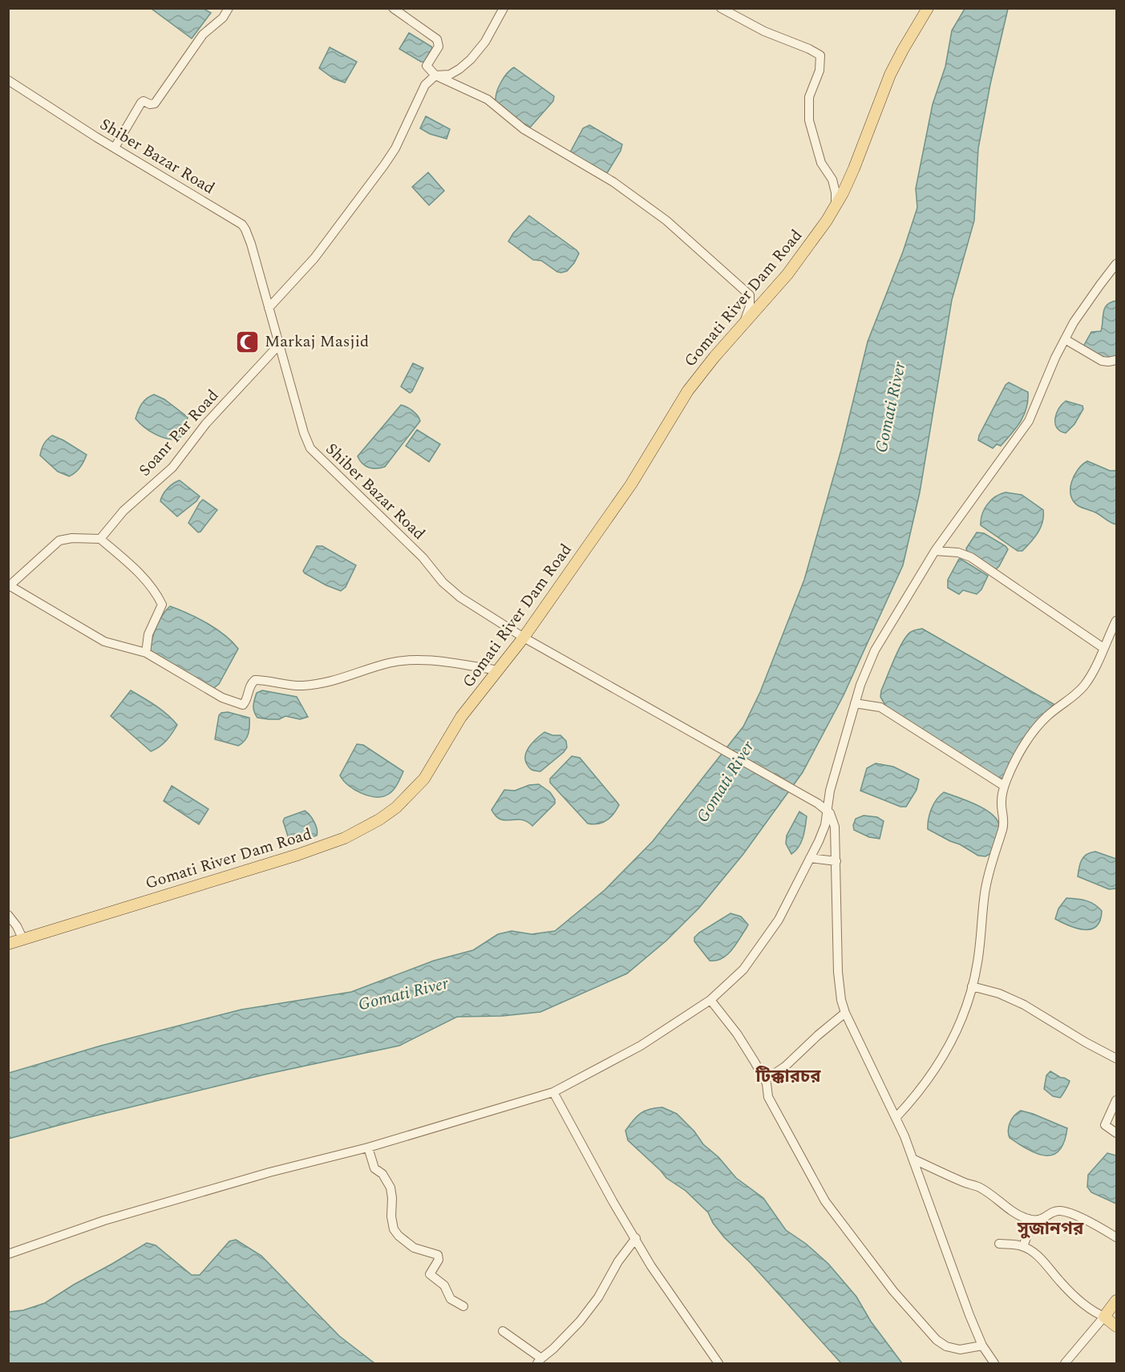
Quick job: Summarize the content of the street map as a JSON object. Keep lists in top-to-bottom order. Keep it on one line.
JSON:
{"streets":{"main road":["Gomati River Dam Road"],"street":["Shiber Bazar Road","Soanr Par Road"]},"crossings":[["Shiber Bazar Road","Gomati River Dam Road"],["Shiber Bazar Road","Soanr Par Road"]],"districts":["টিক্কারচর","সুজানগর"],"water":["Gomati River"],"places":{"mosque":["Markaj Masjid"]}}
